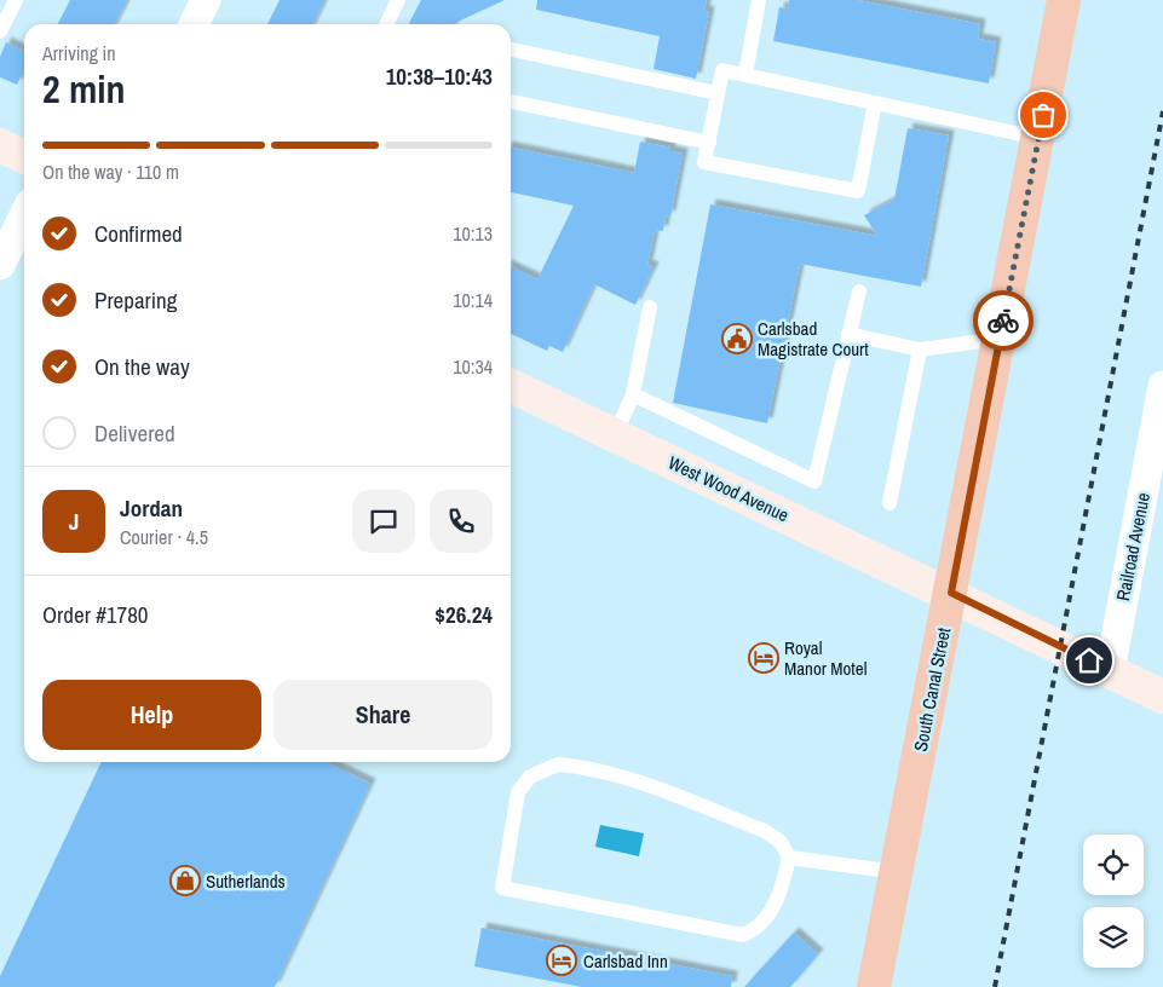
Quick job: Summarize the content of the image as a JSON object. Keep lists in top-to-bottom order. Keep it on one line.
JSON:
{"streets":{"highway":["South Canal Street"],"street":["West Wood Avenue","Railroad Avenue"]},"crossings":[["West Wood Avenue","Railroad Avenue"],["West Wood Avenue","South Canal Street"]],"places":{"public building":["Carlsbad Magistrate Court"],"hotel":["Royal Manor Motel","Carlsbad Inn"],"shop":["Sutherlands"]},"page":{"heading":["2 min","Arriving in","10:38–10:43"],"panel":["Jordan","Courier · 4.5","Order #1780","$26.24"],"bar":"On the way · 110 m","list":[["Confirmed","10:13"],["Preparing","10:14"],["On the way","10:34"],"Delivered"],"round":"J","buttons":["Help","Share"]}}
